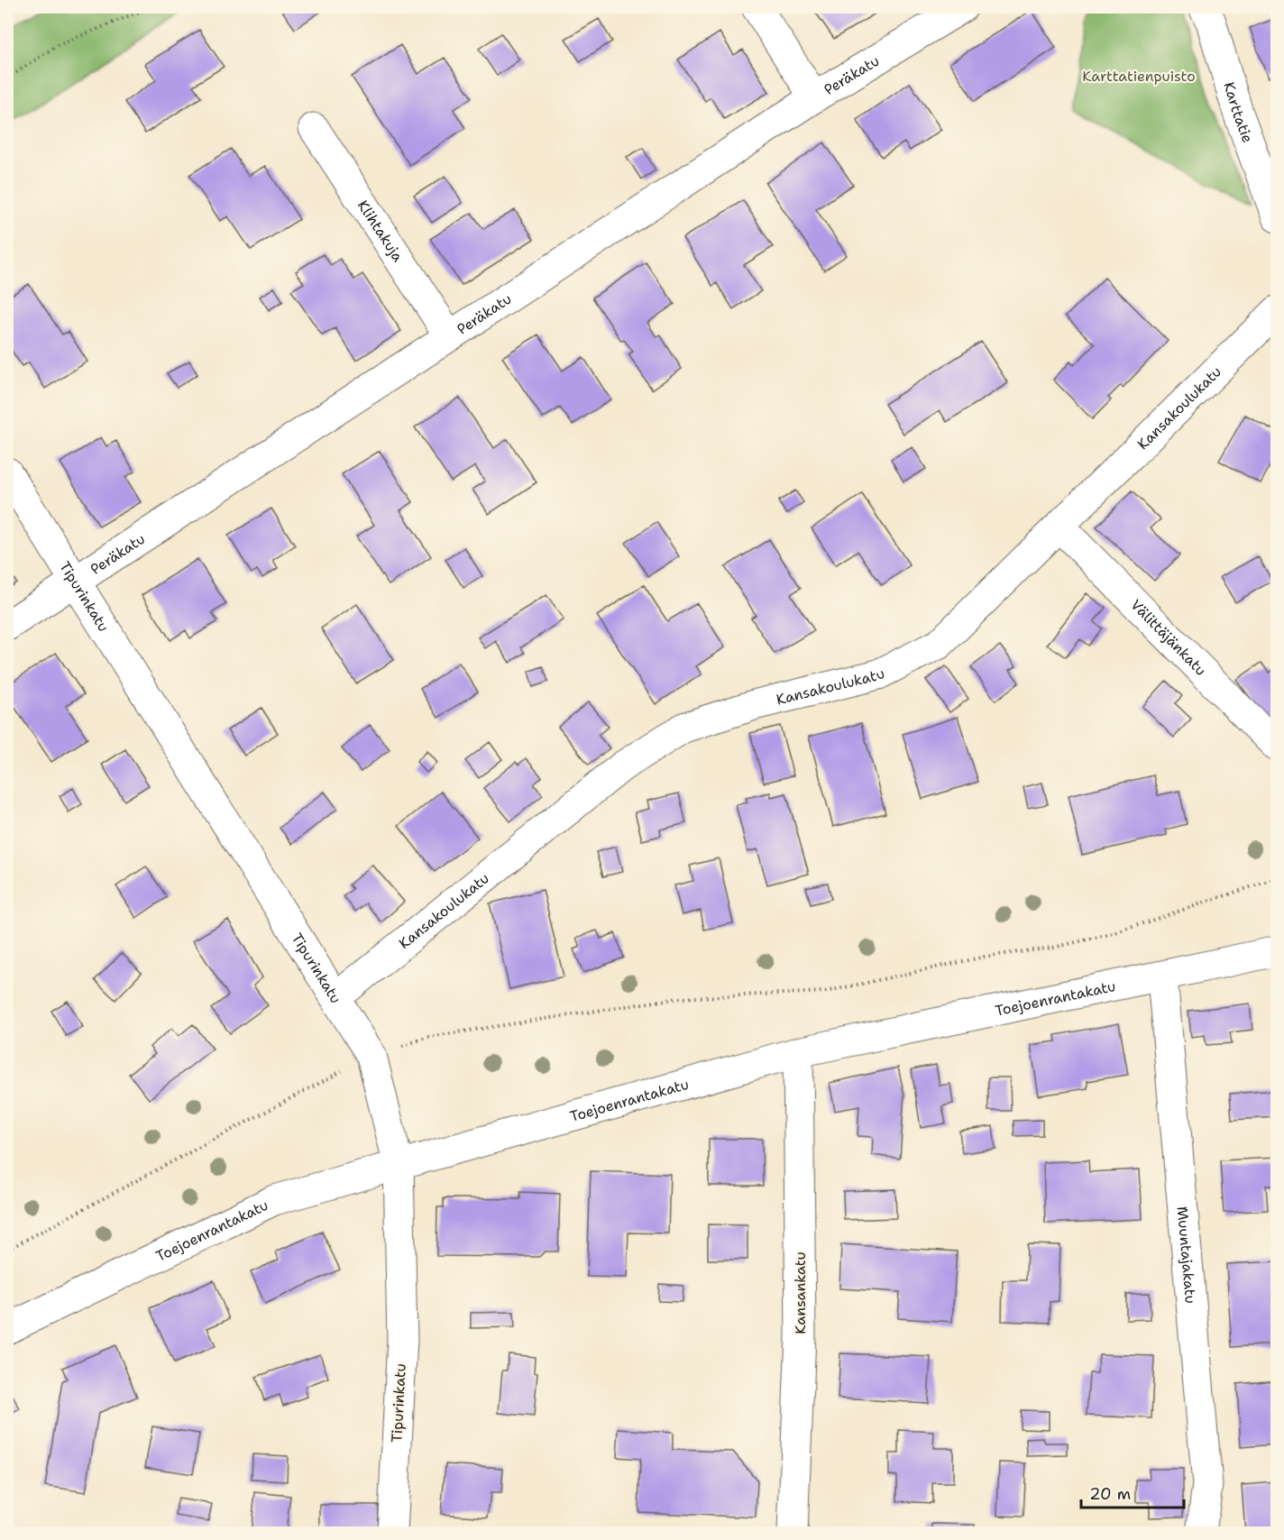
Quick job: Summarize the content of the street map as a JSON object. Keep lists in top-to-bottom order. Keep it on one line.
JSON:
{"streets":{"street":["Peräkatu","Karttatie","Klihtakuja","Kansakoulukatu","Tipurinkatu","Välittäjänkatu","Toejoenrantakatu","Muuntajakatu","Kansankatu"]},"crossings":[["Peräkatu","Klihtakuja"],["Peräkatu","Tipurinkatu"],["Kansakoulukatu","Tipurinkatu"],["Kansakoulukatu","Välittäjänkatu"],["Tipurinkatu","Toejoenrantakatu"],["Toejoenrantakatu","Muuntajakatu"],["Toejoenrantakatu","Kansankatu"]],"parks":["Karttatienpuisto"],"scale_bar":"20 m"}
